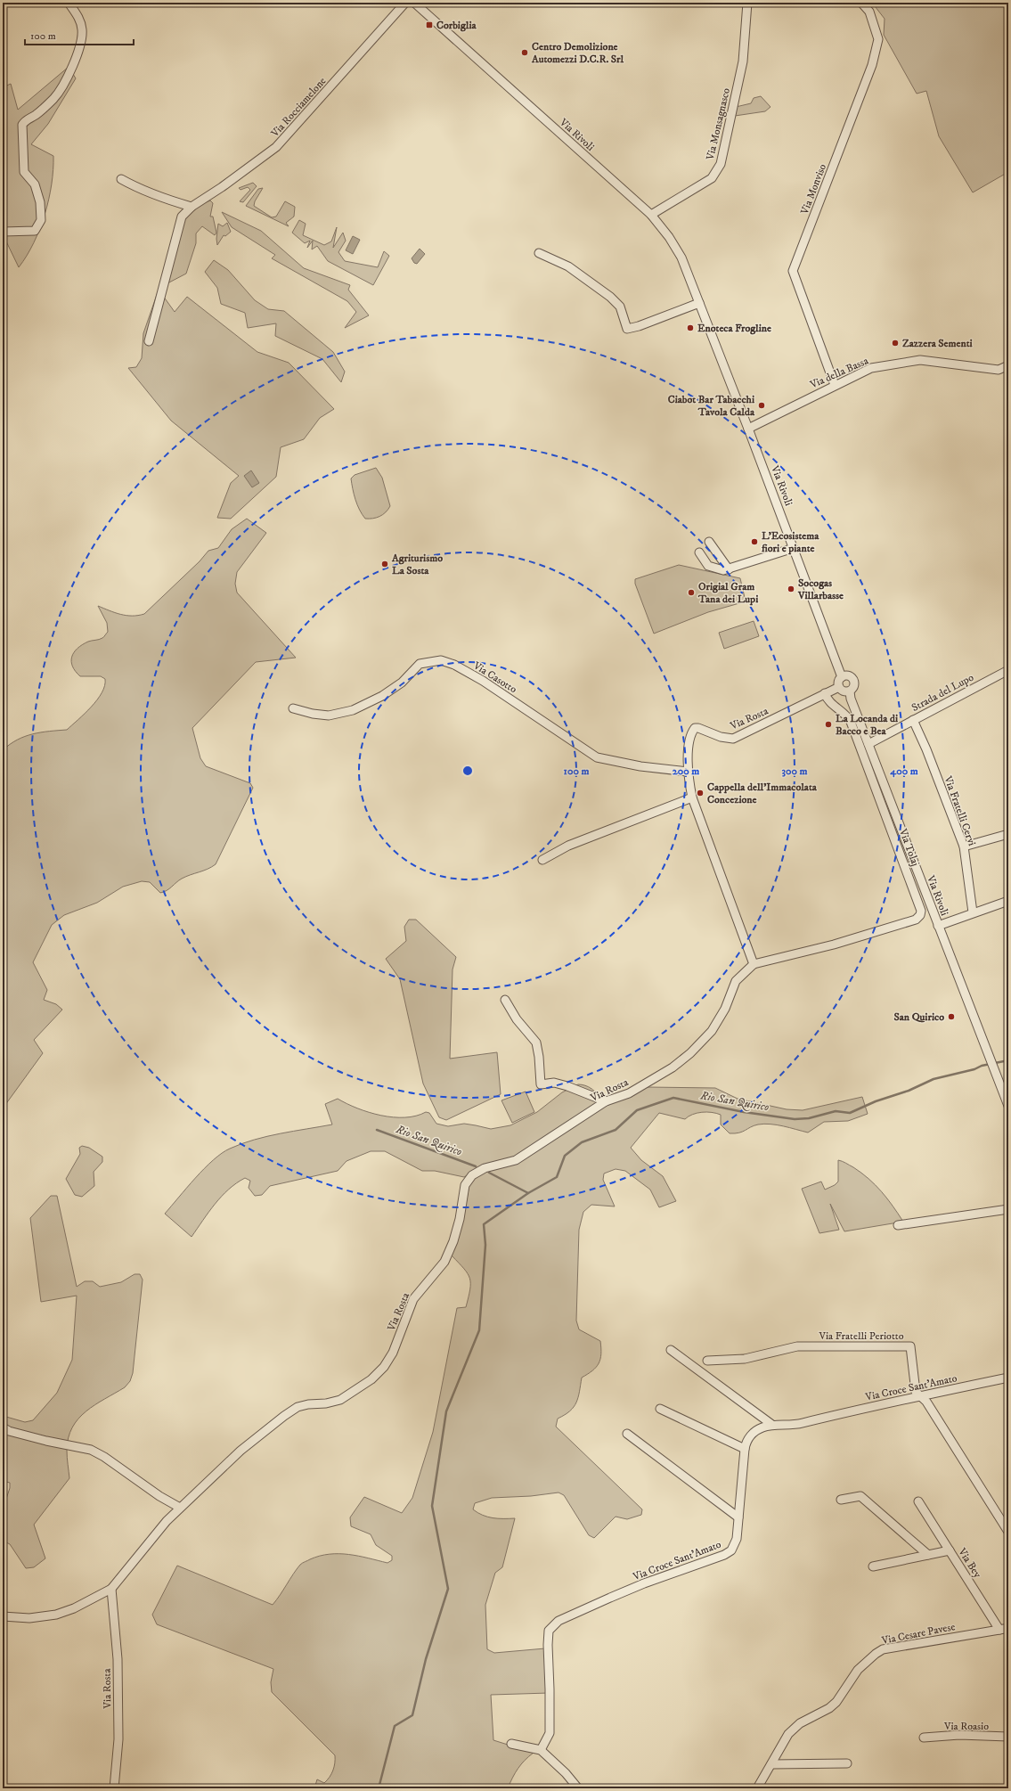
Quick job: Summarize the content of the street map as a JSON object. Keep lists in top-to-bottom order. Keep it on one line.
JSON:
{"streets":{"street":["Via Rocciamelone","Via Monsagnasco","Via Rivoli","Via Monviso","Via della Bassa","Via Casotto","Strada del Lupo","Via Rosta","Via Fratelli Cervi","Via Tolaj","Via Fratelli Periotto","Via Croce Sant'Amato","Via Bey","Via Cesare Pavese","Via Roasio"]},"crossings":[["Via Monsagnasco","Via Rivoli"],["Via Rivoli","Via della Bassa"],["Via Rivoli","Strada del Lupo"],["Via Rivoli","Via Rosta"],["Via Monviso","Via della Bassa"],["Via Casotto","Via Rosta"],["Strada del Lupo","Via Fratelli Cervi"],["Via Rosta","Via Tolaj"],["Via Fratelli Periotto","Via Croce Sant'Amato"],["Via Bey","Via Cesare Pavese"]],"water":["Rio San Quirico"],"places":{"transit":["Corbiglia"],"other":["Centro Demolizione Automezzi D.C.R. Srl","Enoteca Frogline","Zazzera Sementi","Ciabot Bar Tabacchi Tavola Calda","L'Ecosistema fiori e piante","Agriturismo La Sosta","Socogas Villarbasse","Origial Gram Tana dei Lupi","La Locanda di Bacco e Bea","Cappella dell'Immacolata Concezione","San Quirico"]},"scale_bar":"100 m","rings":["100 m","200 m","300 m","400 m"]}
